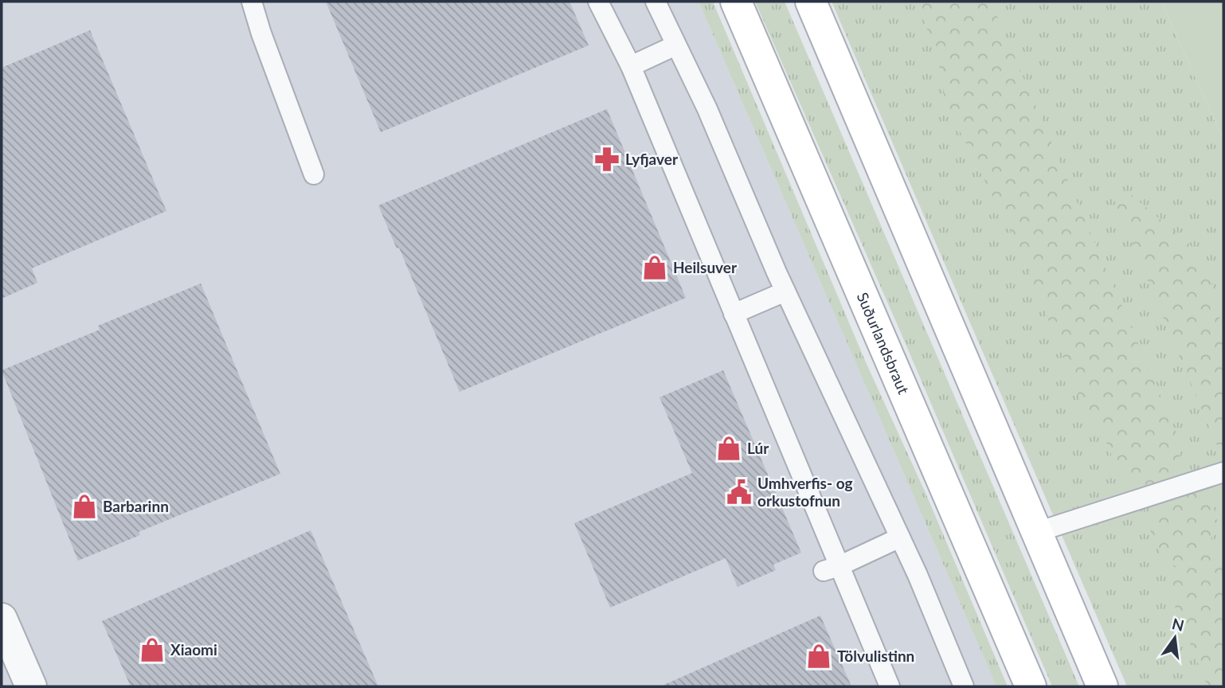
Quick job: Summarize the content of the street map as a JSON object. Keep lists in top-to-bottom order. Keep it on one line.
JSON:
{"streets":{"main road":["Suðurlandsbraut"]},"places":{"pharmacy":["Lyfjaver"],"shop":["Heilsuver","Lúr","Barbarinn","Xiaomi","Tölvulistinn"],"public building":["Umhverfis- og orkustofnun"]},"north":"top"}
